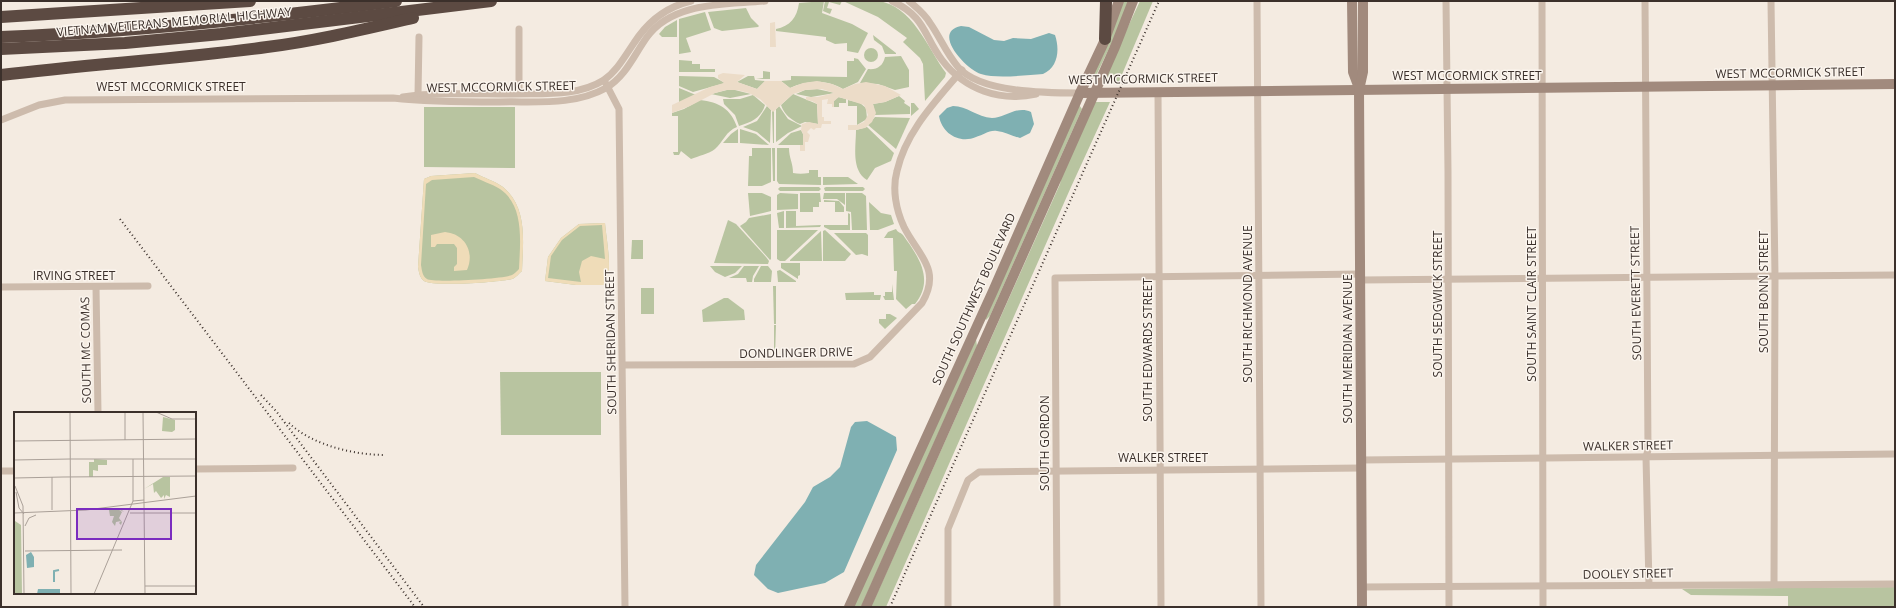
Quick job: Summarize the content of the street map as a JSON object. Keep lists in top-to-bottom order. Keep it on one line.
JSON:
{"streets":{"highway":["VIETNAM VETERANS MEMORIAL HIGHWAY"],"main road":["WEST MCCORMICK STREET","SOUTH SOUTHWEST BOULEVARD","SOUTH MERIDIAN AVENUE"],"street":["IRVING STREET","SOUTH BONN STREET","SOUTH EVERETT STREET","SOUTH RICHMOND AVENUE","SOUTH SEDGWICK STREET","SOUTH SAINT CLAIR STREET","SOUTH SHERIDAN STREET","SOUTH MC COMAS","SOUTH EDWARDS STREET","DONDLINGER DRIVE","SOUTH GORDON","WALKER STREET","DOOLEY STREET"]},"crossings":[["WEST MCCORMICK STREET","SOUTH BONN STREET"],["WEST MCCORMICK STREET","SOUTH EVERETT STREET"],["WEST MCCORMICK STREET","SOUTH SOUTHWEST BOULEVARD"],["WEST MCCORMICK STREET","SOUTH RICHMOND AVENUE"],["WEST MCCORMICK STREET","SOUTH SEDGWICK STREET"],["WEST MCCORMICK STREET","SOUTH SAINT CLAIR STREET"],["WEST MCCORMICK STREET","SOUTH SHERIDAN STREET"],["WEST MCCORMICK STREET","SOUTH MERIDIAN AVENUE"],["WEST MCCORMICK STREET","SOUTH EDWARDS STREET"],["WEST MCCORMICK STREET","DONDLINGER DRIVE"],["IRVING STREET","SOUTH MC COMAS"],["SOUTH BONN STREET","WALKER STREET"],["SOUTH BONN STREET","DOOLEY STREET"],["SOUTH EVERETT STREET","WALKER STREET"],["SOUTH EVERETT STREET","DOOLEY STREET"],["SOUTH RICHMOND AVENUE","WALKER STREET"],["SOUTH SEDGWICK STREET","WALKER STREET"],["SOUTH SEDGWICK STREET","DOOLEY STREET"],["SOUTH SAINT CLAIR STREET","WALKER STREET"],["SOUTH SAINT CLAIR STREET","DOOLEY STREET"],["SOUTH SHERIDAN STREET","DONDLINGER DRIVE"],["SOUTH MERIDIAN AVENUE","WALKER STREET"],["SOUTH MERIDIAN AVENUE","DOOLEY STREET"],["SOUTH EDWARDS STREET","SOUTH GORDON"],["SOUTH EDWARDS STREET","WALKER STREET"],["SOUTH GORDON","WALKER STREET"]]}
